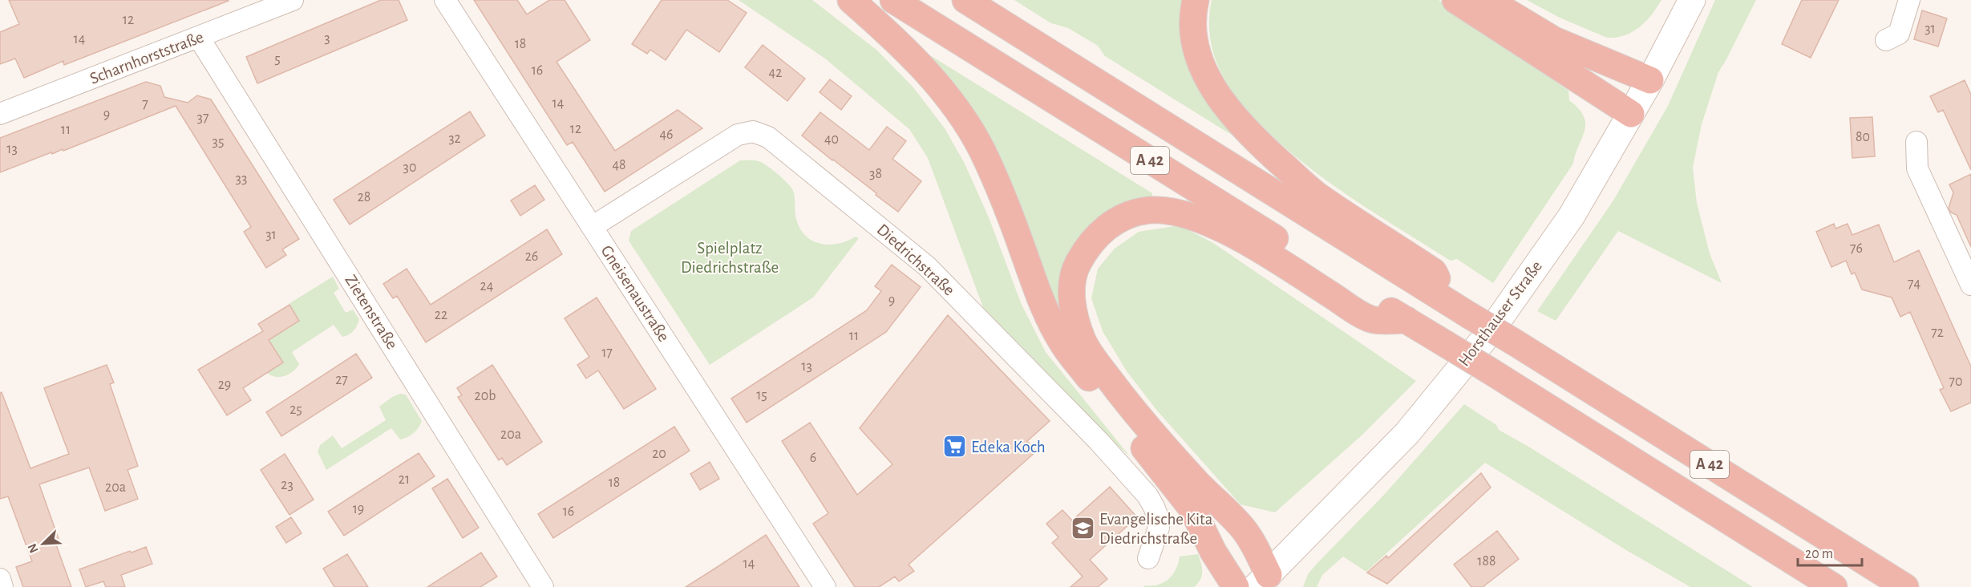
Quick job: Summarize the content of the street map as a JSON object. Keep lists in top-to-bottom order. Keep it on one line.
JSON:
{"streets":{"highway":["A 42"],"main road":["Horsthauser Straße"],"street":["Scharnhorststraße","Diedrichstraße","Gneisenaustraße","Zietenstraße"]},"crossings":[["Scharnhorststraße","Zietenstraße"],["Diedrichstraße","Gneisenaustraße"]],"parks":["Spielplatz Diedrichstraße"],"places":{"supermarket":["Edeka Koch"],"school or university":["Evangelische Kita Diedrichstraße"]},"house_numbers":["12","31","3","14","18","5","16","42","14","7","9","37","12","11","46","80","32","40","35","13","48","30","38","33","28","31","76","26","74","24","9","22","72","11","17","13","27","70","29","15","20b","25","20a","20","6","21","18","23","20a","19","16","188","14"],"scale_bar":"20 m","north":"bottom left"}
